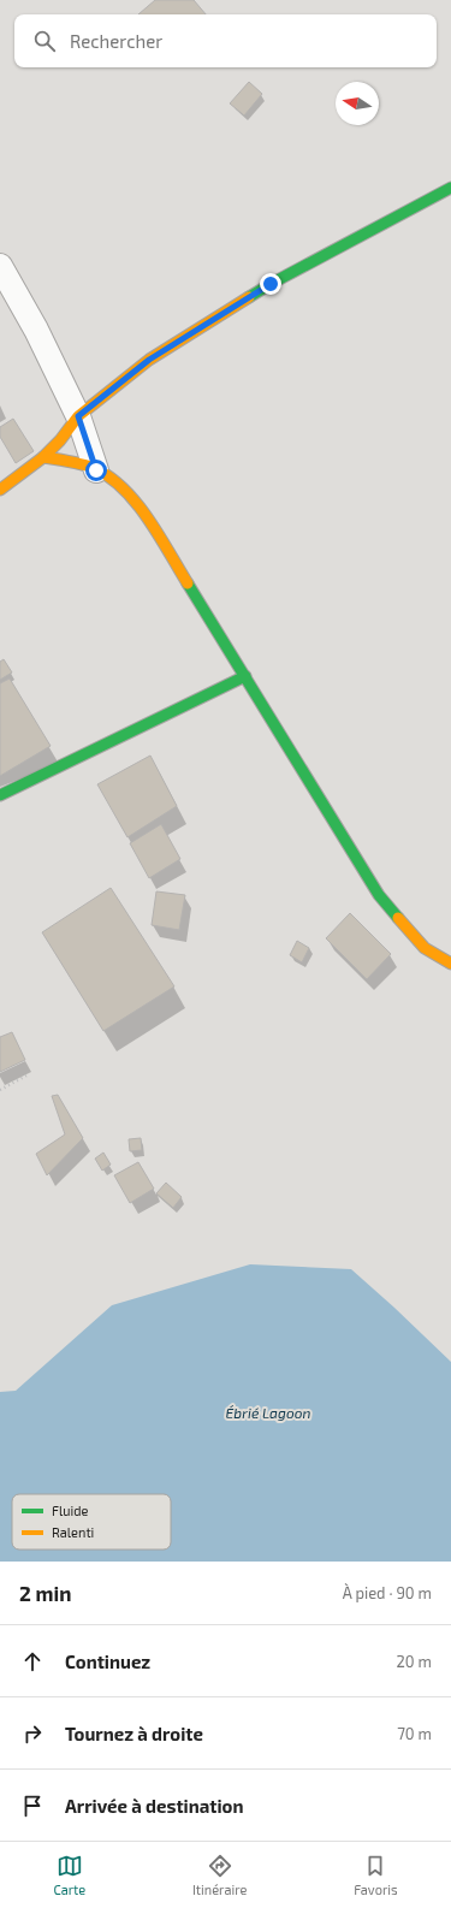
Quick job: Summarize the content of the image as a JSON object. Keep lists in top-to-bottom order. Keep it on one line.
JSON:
{"water":["Ébrié Lagoon"],"legend":["Fluide","Ralenti"],"north":"left","page":{"search":"Rechercher","heading":["2 min","À pied · 90 m"],"list":[["Continuez","20 m"],["Tournez à droite","70 m"],"Arrivée à destination"],"nav":["Carte","Itinéraire","Favoris"]}}
